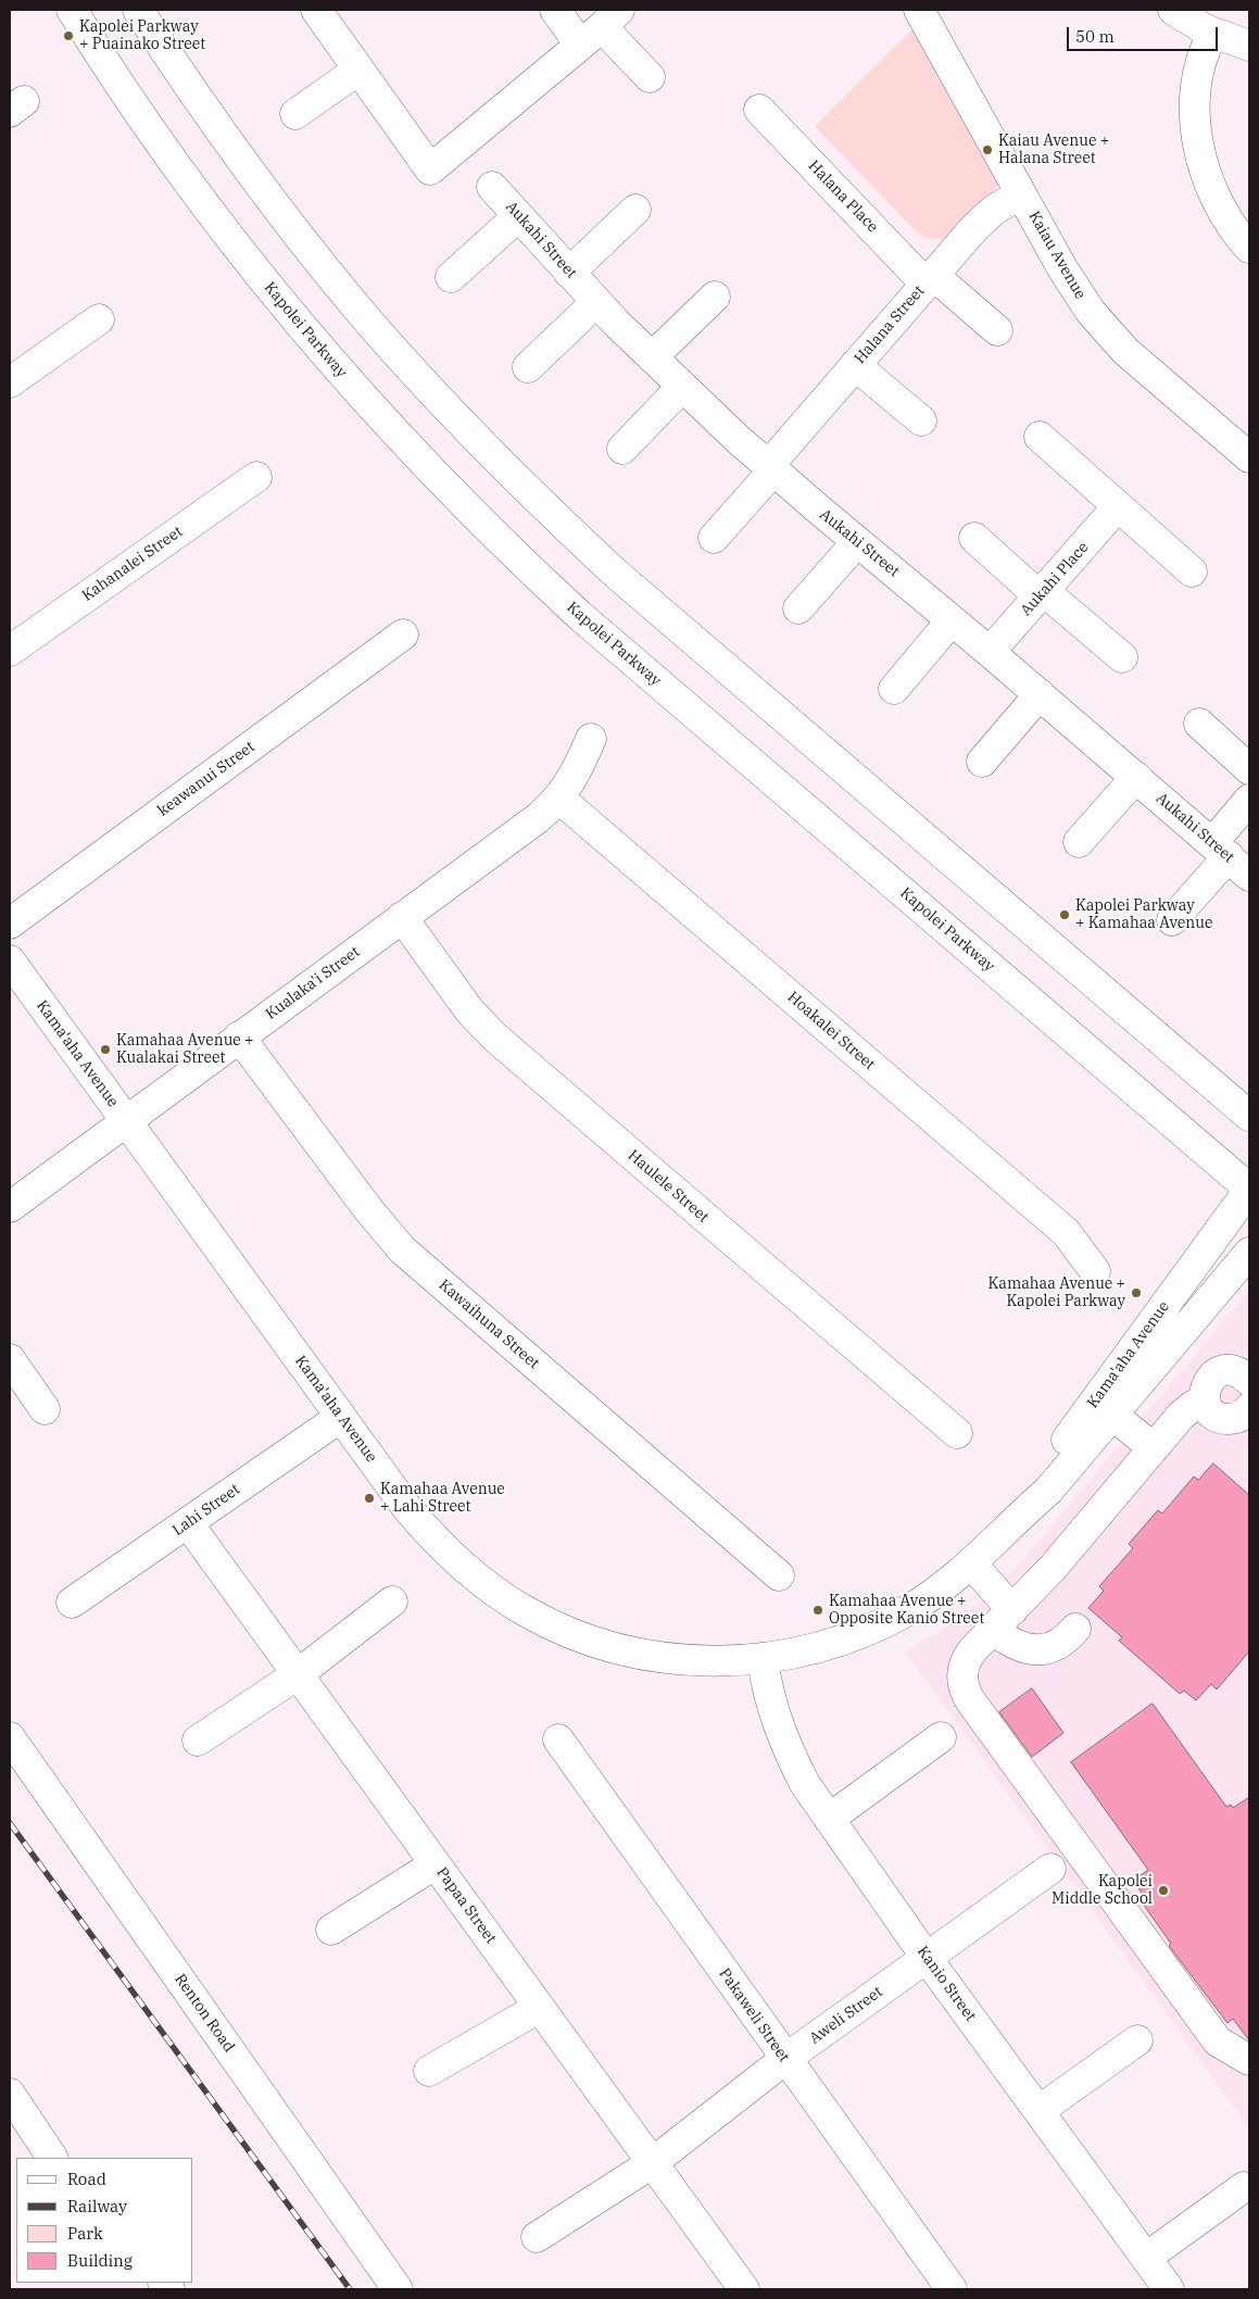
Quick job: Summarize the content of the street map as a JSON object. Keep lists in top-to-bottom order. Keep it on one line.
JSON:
{"streets":{"street":["Halana Place","Aukahi Street","Kaiau Avenue","Halana Street","Kapolei Parkway","Kahanalei Street","Aukahi Place","keawanui Street","Kualaka'i Street","Hoakalei Street","Kama'aha Avenue","Haulele Street","Kawaihuna Street","Lahi Street","Papaa Street","Kanio Street","Renton Road","Pakaweli Street","Aweli Street"]},"crossings":[["Halana Place","Halana Street"],["Aukahi Street","Halana Street"],["Aukahi Street","Aukahi Place"],["Kaiau Avenue","Halana Street"],["Kapolei Parkway","Kama'aha Avenue"],["Kualaka'i Street","Hoakalei Street"],["Kualaka'i Street","Kama'aha Avenue"],["Kualaka'i Street","Haulele Street"],["Kualaka'i Street","Kawaihuna Street"],["Kama'aha Avenue","Lahi Street"],["Kama'aha Avenue","Kanio Street"],["Lahi Street","Papaa Street"],["Papaa Street","Aweli Street"],["Kanio Street","Aweli Street"],["Pakaweli Street","Aweli Street"]],"places":["Kapolei Parkway + Puainako Street","Kaiau Avenue + Halana Street","Kapolei Parkway + Kamahaa Avenue","Kamahaa Avenue + Kualakai Street","Kamahaa Avenue + Kapolei Parkway","Kamahaa Avenue + Lahi Street","Kamahaa Avenue + Opposite Kanio Street","Kapolei Middle School"],"legend":["Road","Railway","Park","Building"],"scale_bar":"50 m"}
